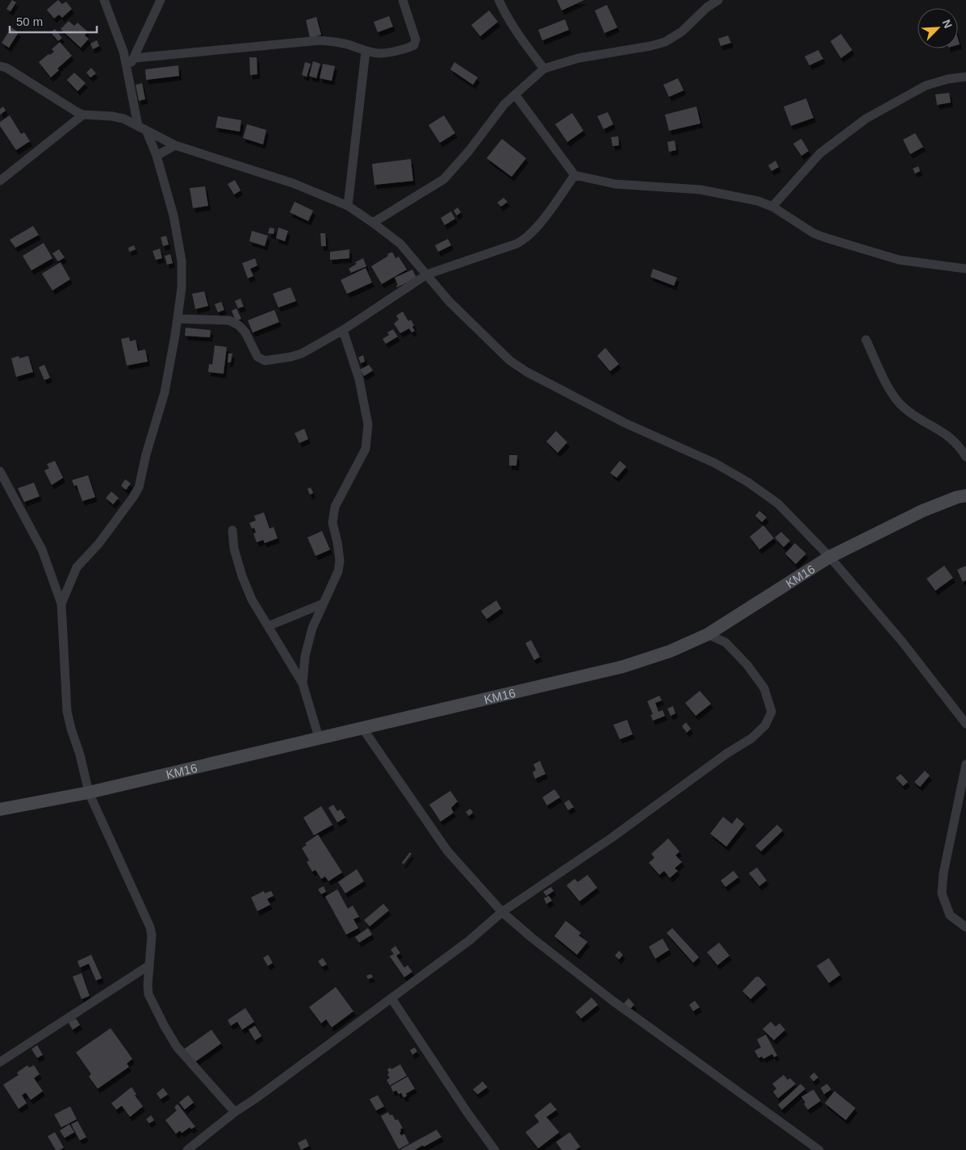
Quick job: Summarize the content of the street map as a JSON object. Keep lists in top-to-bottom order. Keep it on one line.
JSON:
{"streets":{"street":["KM16"]},"scale_bar":"50 m","north":"top right"}
